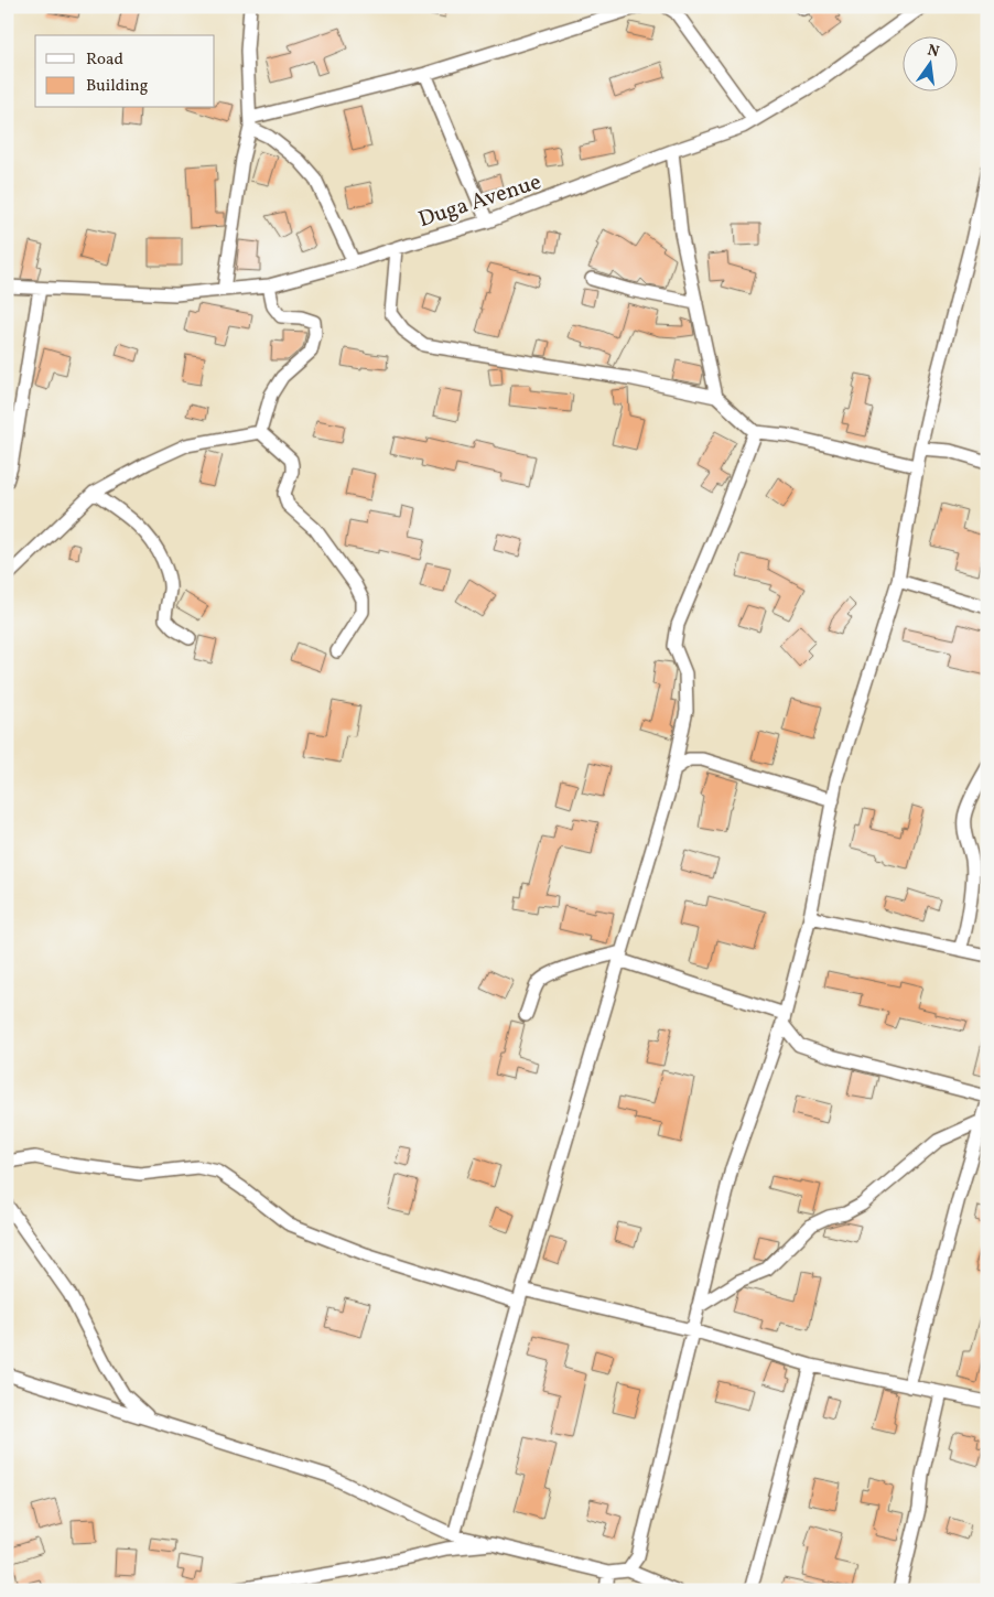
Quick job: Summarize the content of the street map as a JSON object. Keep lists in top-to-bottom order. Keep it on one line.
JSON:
{"streets":{"street":["Duga Avenue"]},"legend":["Road","Building"],"north":"top"}
